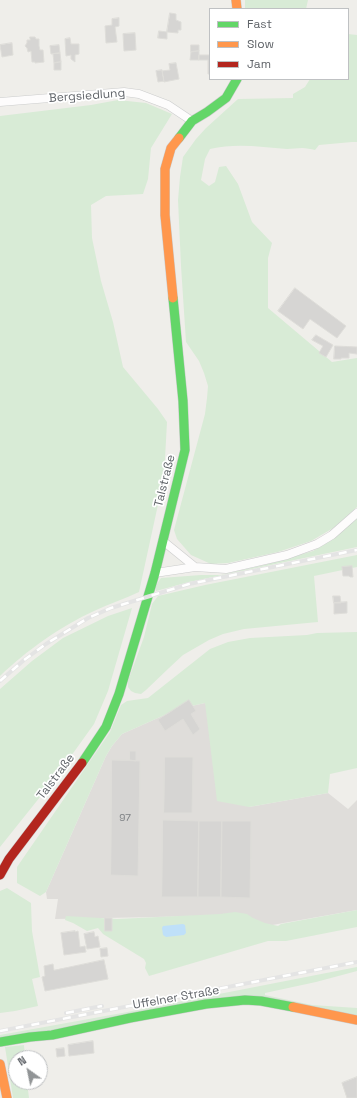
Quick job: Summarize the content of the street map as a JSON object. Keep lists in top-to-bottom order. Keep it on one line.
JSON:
{"streets":{"street":["Bergsiedlung","Talstraße","Uffelner Straße"]},"crossings":[["Bergsiedlung","Talstraße"]],"house_numbers":["97"],"legend":["Fast","Slow","Jam"],"north":"top left"}
